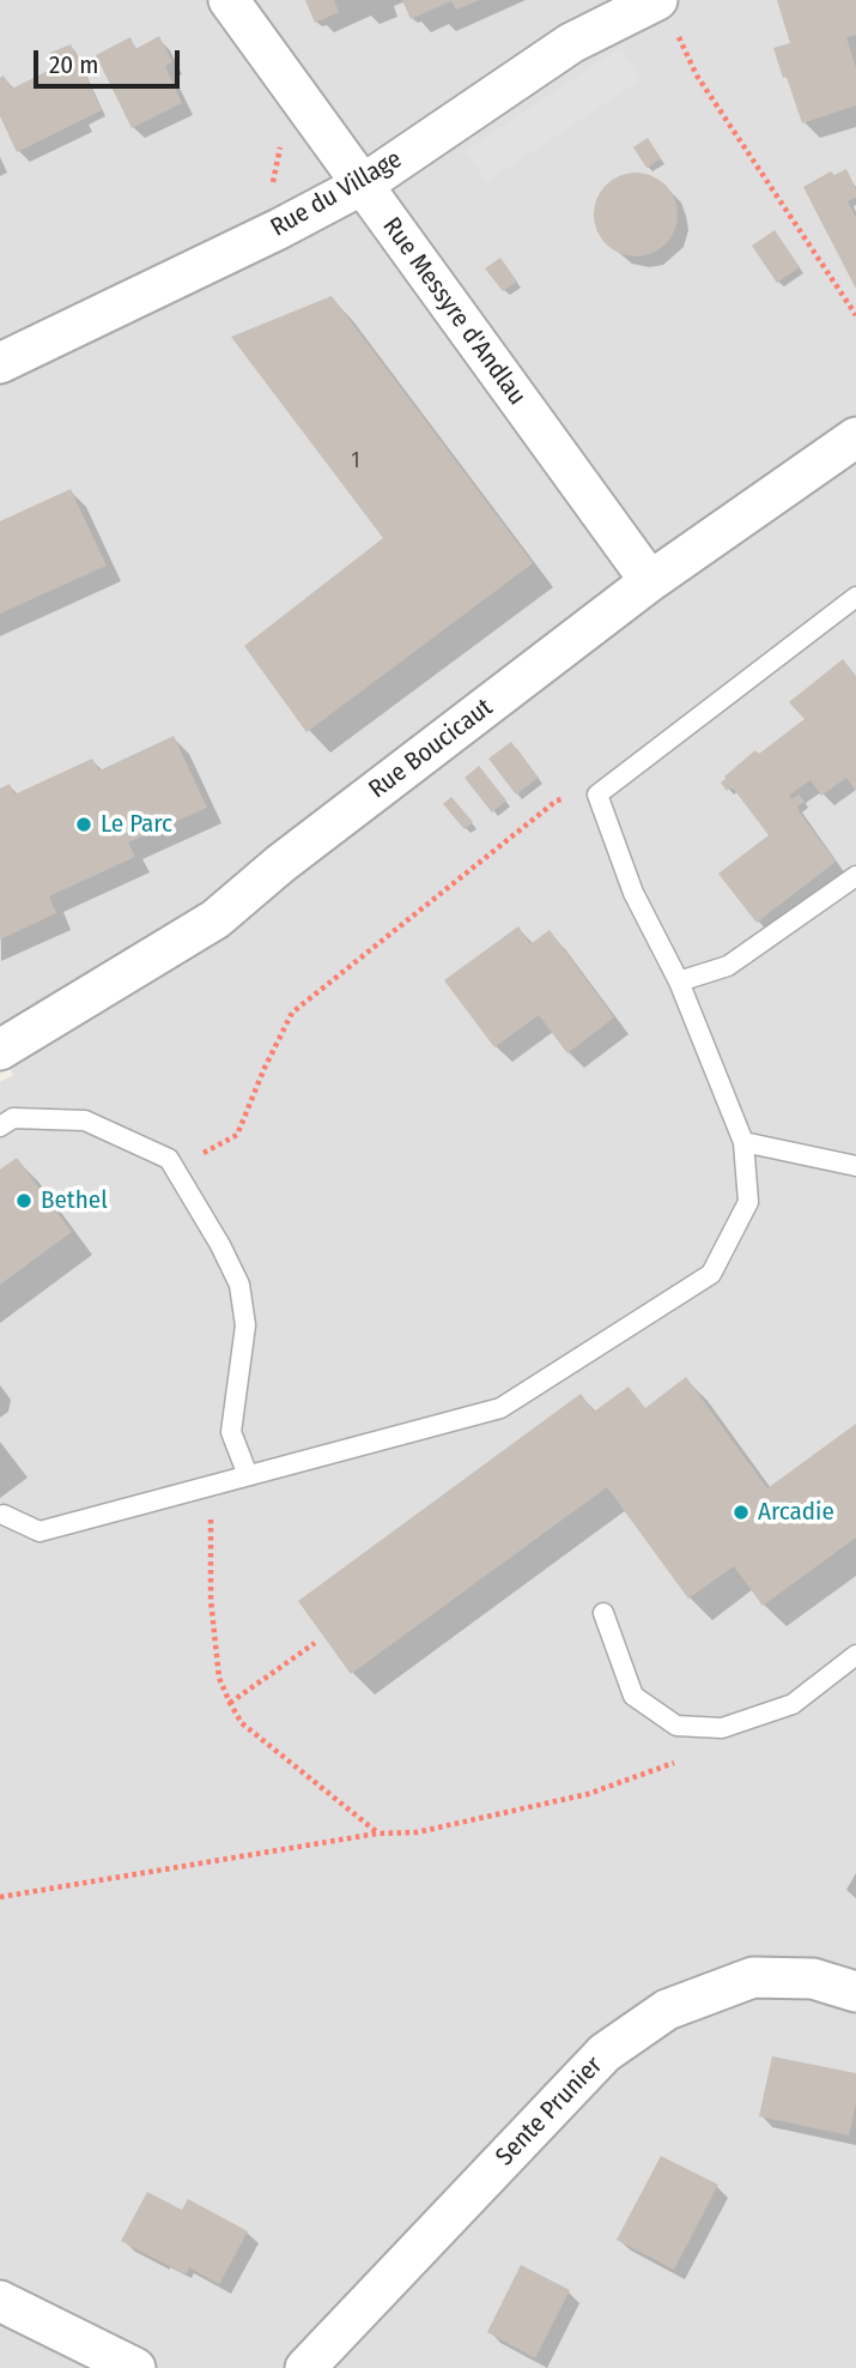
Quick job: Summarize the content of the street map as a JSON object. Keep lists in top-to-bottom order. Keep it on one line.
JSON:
{"streets":{"street":["Rue du Village","Rue Messyre d'Andlau","Rue Boucicaut","Sente Prunier"]},"crossings":[["Rue du Village","Rue Messyre d'Andlau"],["Rue Messyre d'Andlau","Rue Boucicaut"]],"places":["Le Parc","Bethel","Arcadie"],"house_numbers":["1"],"scale_bar":"20 m"}
